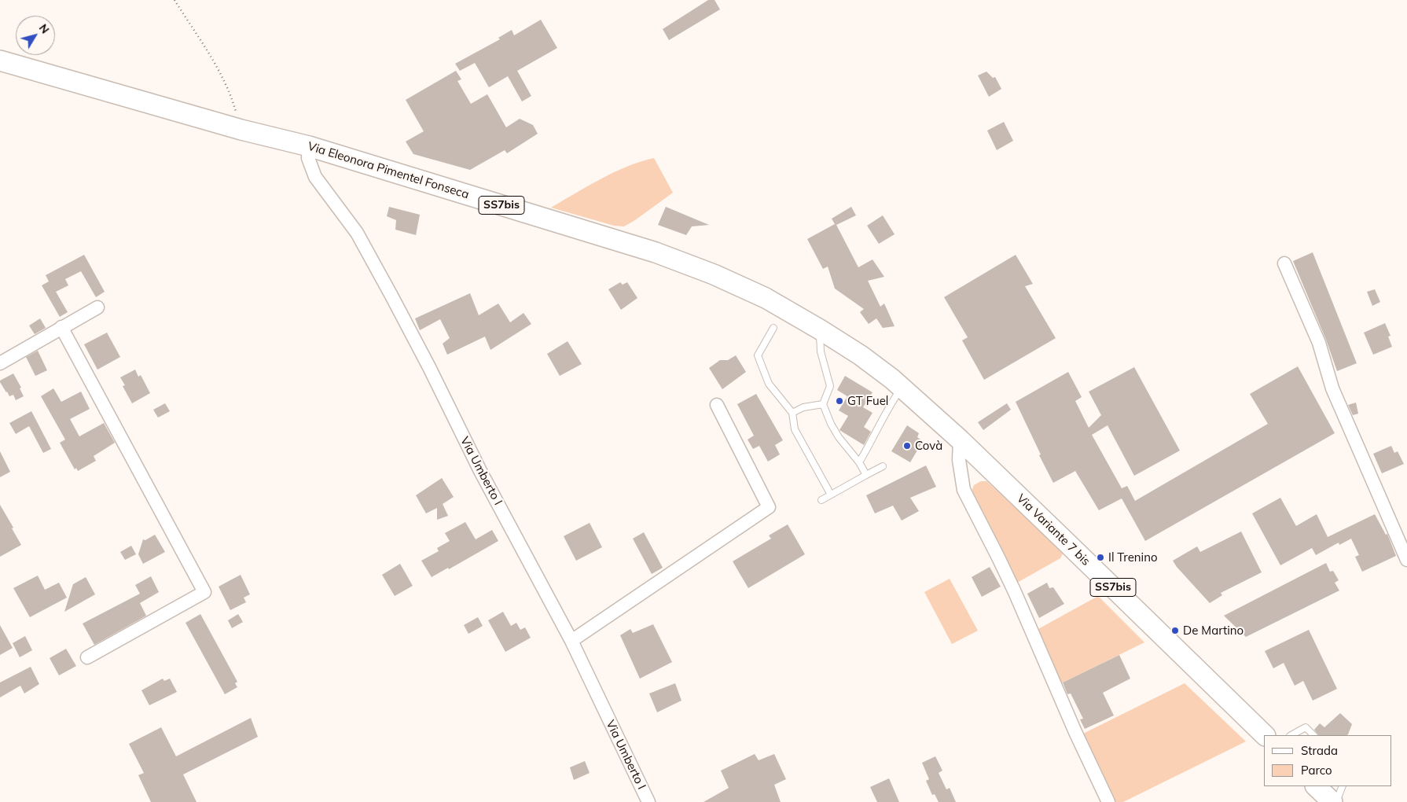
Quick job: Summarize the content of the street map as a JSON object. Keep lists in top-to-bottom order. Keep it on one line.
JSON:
{"streets":{"main road":["Via Eleonora Pimentel Fonseca","SS7bis","Via Variante 7 bis"],"street":["Via Umberto I"]},"crossings":[["Via Eleonora Pimentel Fonseca","Via Umberto I"],["Via Eleonora Pimentel Fonseca","Via Variante 7 bis"]],"places":["GT Fuel","Covà","Il Trenino","De Martino"],"legend":["Strada","Parco"],"north":"top right"}
